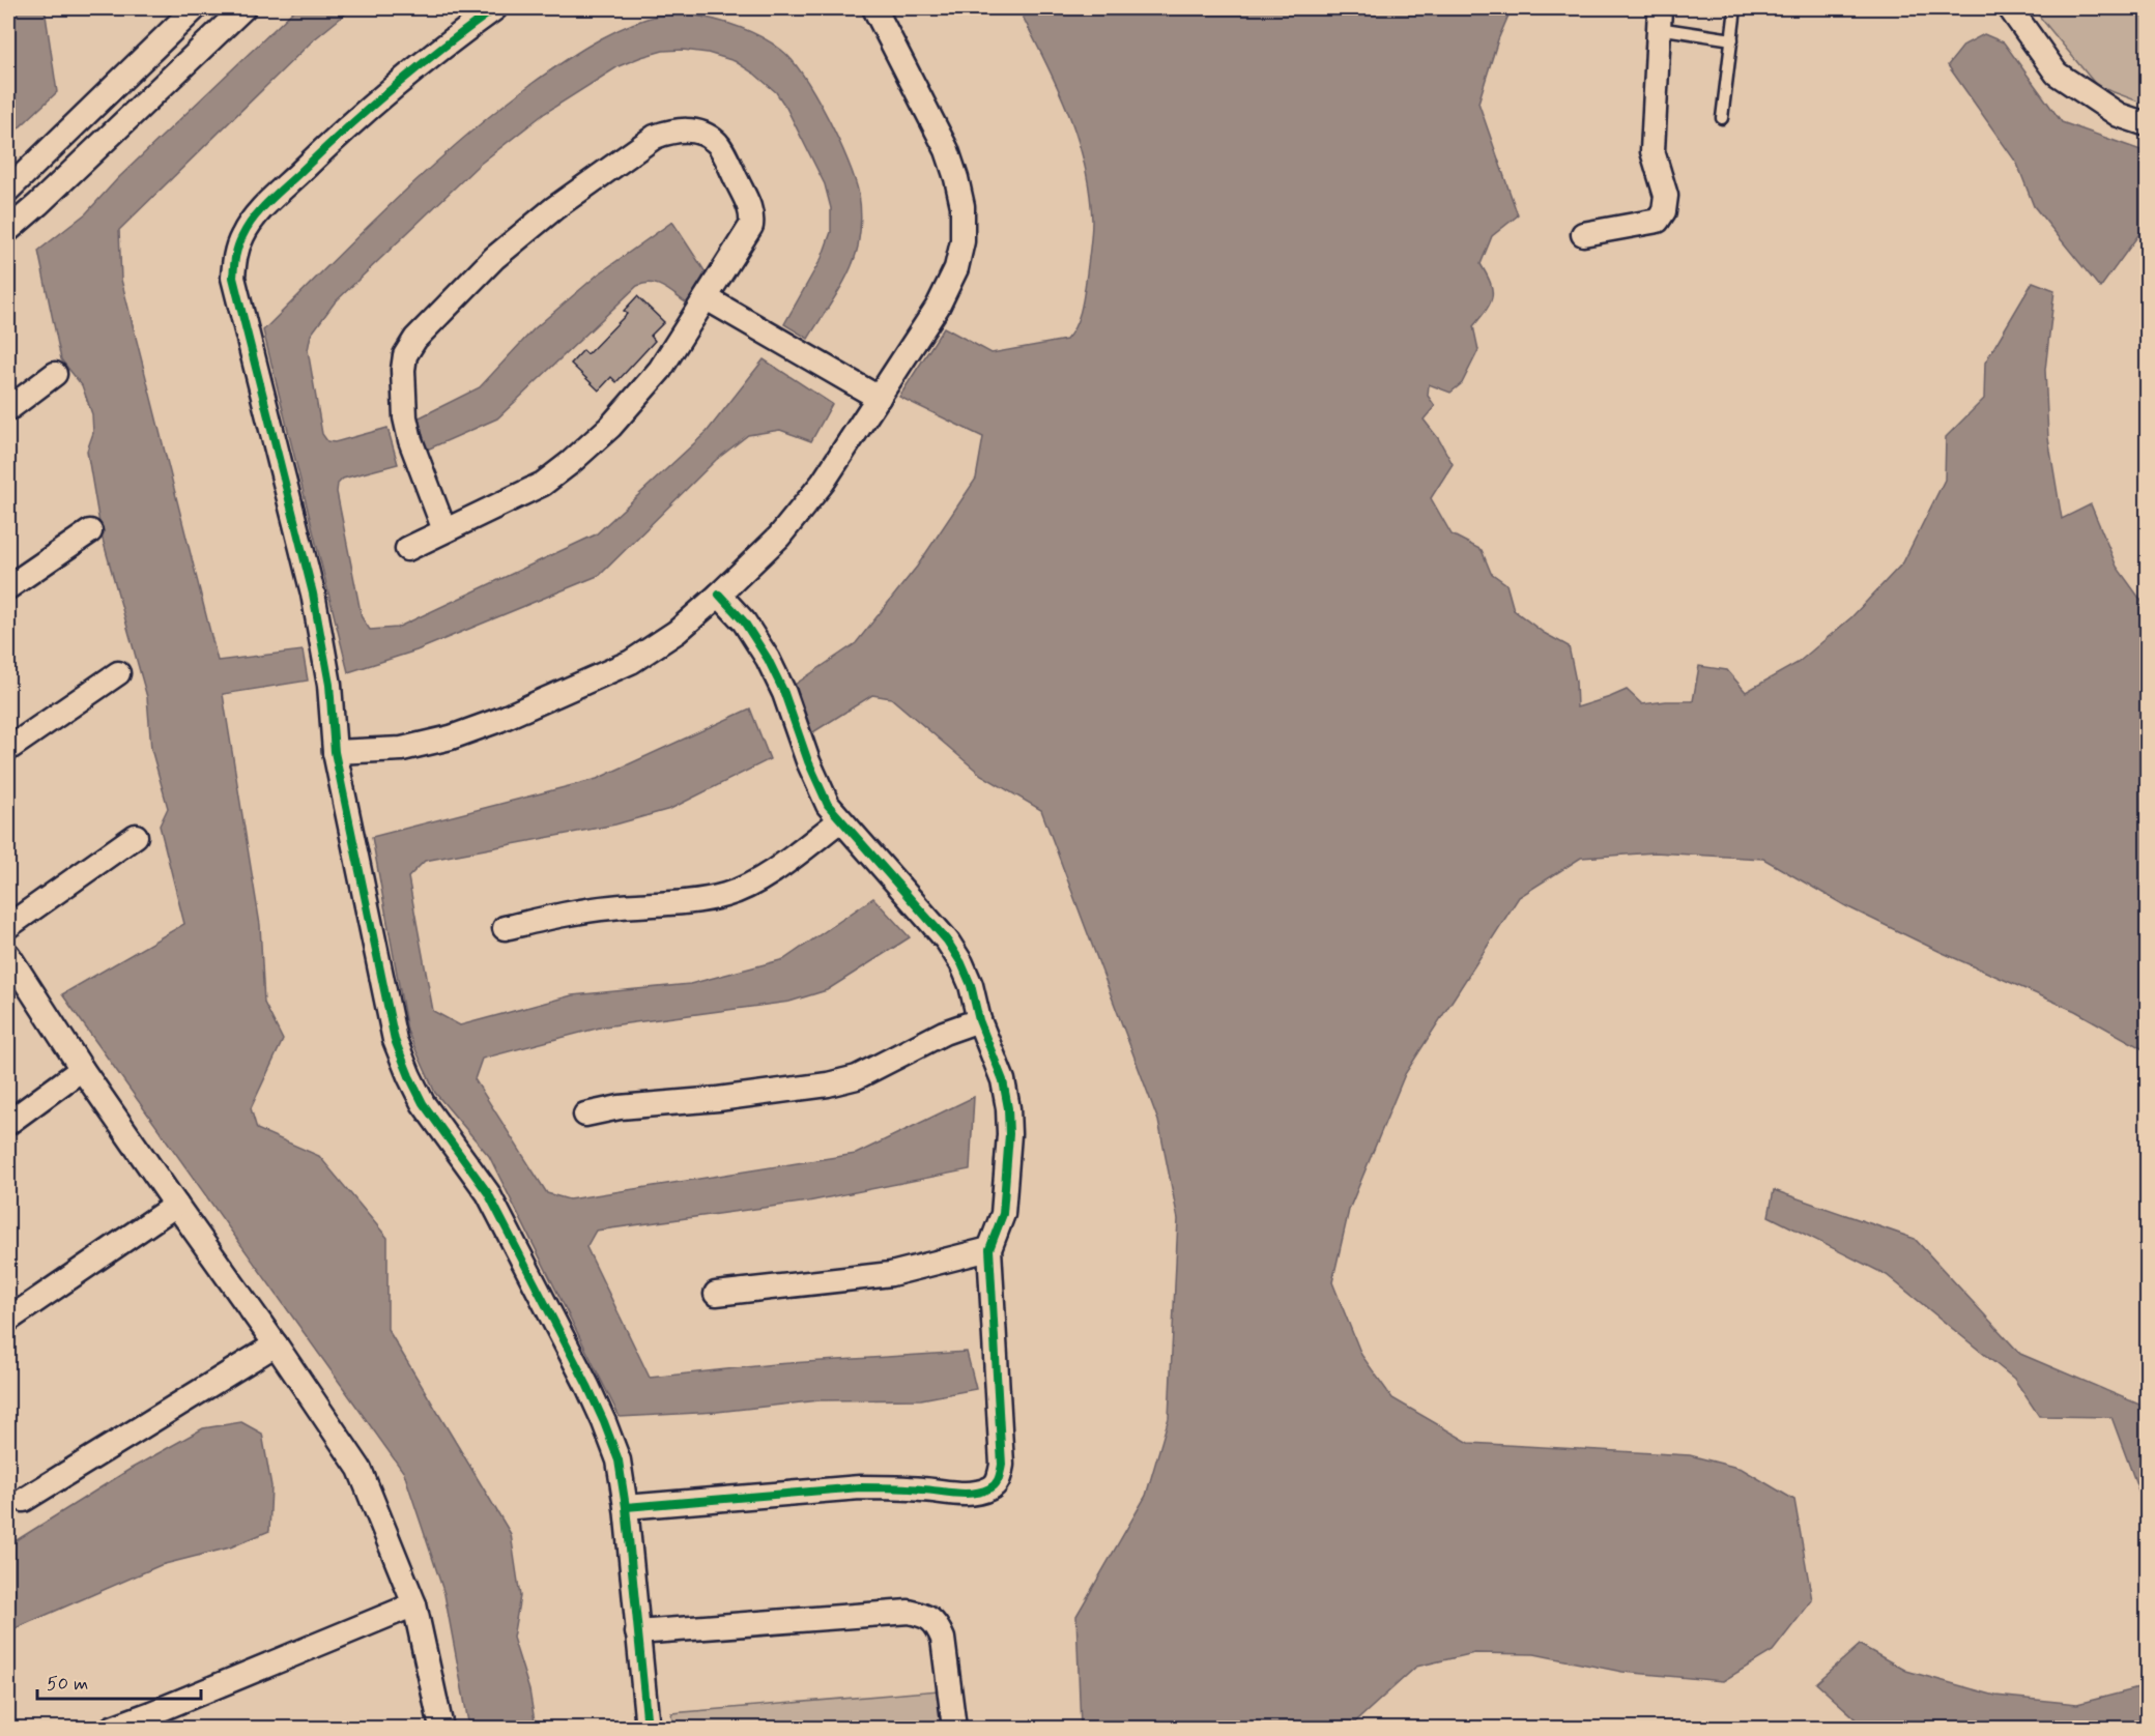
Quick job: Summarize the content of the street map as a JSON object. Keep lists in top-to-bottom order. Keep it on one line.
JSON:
{"scale_bar":"50 m"}
